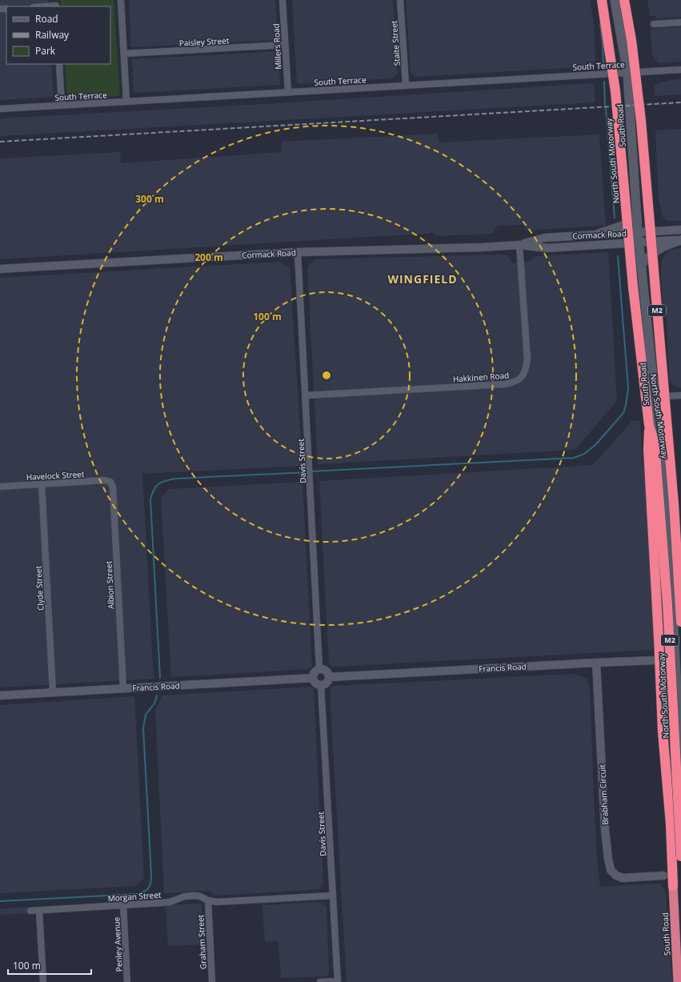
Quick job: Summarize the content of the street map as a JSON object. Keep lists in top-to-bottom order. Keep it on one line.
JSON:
{"streets":{"highway":["South Road","North South Motorway","M2"],"street":["Paisley Street","Staite Street","Millers Road","South Terrace","Cormack Road","Hakkinen Road","Davis Street","Havelock Street","Albion Street","Clyde Street","Francis Road","Brabham Circuit","Morgan Street","Graham Street","Penley Avenue"]},"crossings":[["Paisley Street","Millers Road"],["Staite Street","South Terrace"],["Millers Road","South Terrace"],["South Terrace","South Road"],["South Road","Cormack Road"],["South Road","Francis Road"],["Cormack Road","Hakkinen Road"],["Cormack Road","Davis Street"],["Hakkinen Road","Davis Street"],["Davis Street","Francis Road"],["Davis Street","Morgan Street"],["Havelock Street","Albion Street"],["Havelock Street","Clyde Street"],["Albion Street","Francis Road"],["Clyde Street","Francis Road"],["Francis Road","Brabham Circuit"],["Morgan Street","Graham Street"],["Morgan Street","Penley Avenue"]],"districts":["WINGFIELD"],"legend":["Road","Railway","Park"],"scale_bar":"100 m","rings":["300 m","200 m","100 m"]}
